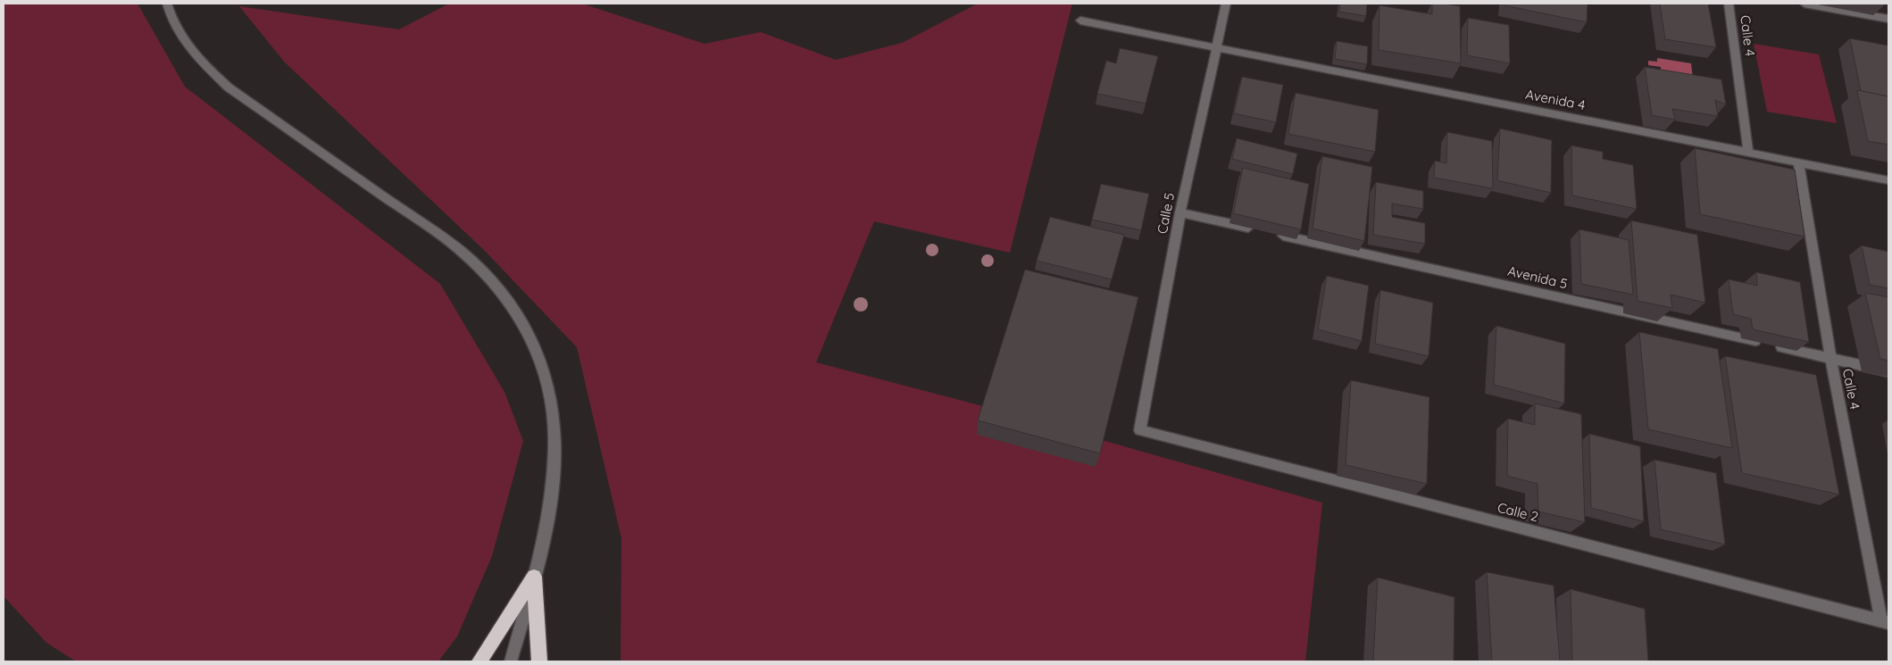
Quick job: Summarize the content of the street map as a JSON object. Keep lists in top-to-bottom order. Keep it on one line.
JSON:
{"streets":{"street":["Calle 4","Avenida 4","Calle 5","Avenida 5","Calle 2"]},"crossings":[["Calle 4","Avenida 4"],["Calle 4","Avenida 5"],["Calle 4","Calle 2"],["Avenida 4","Calle 5"],["Calle 5","Calle 2"]]}
